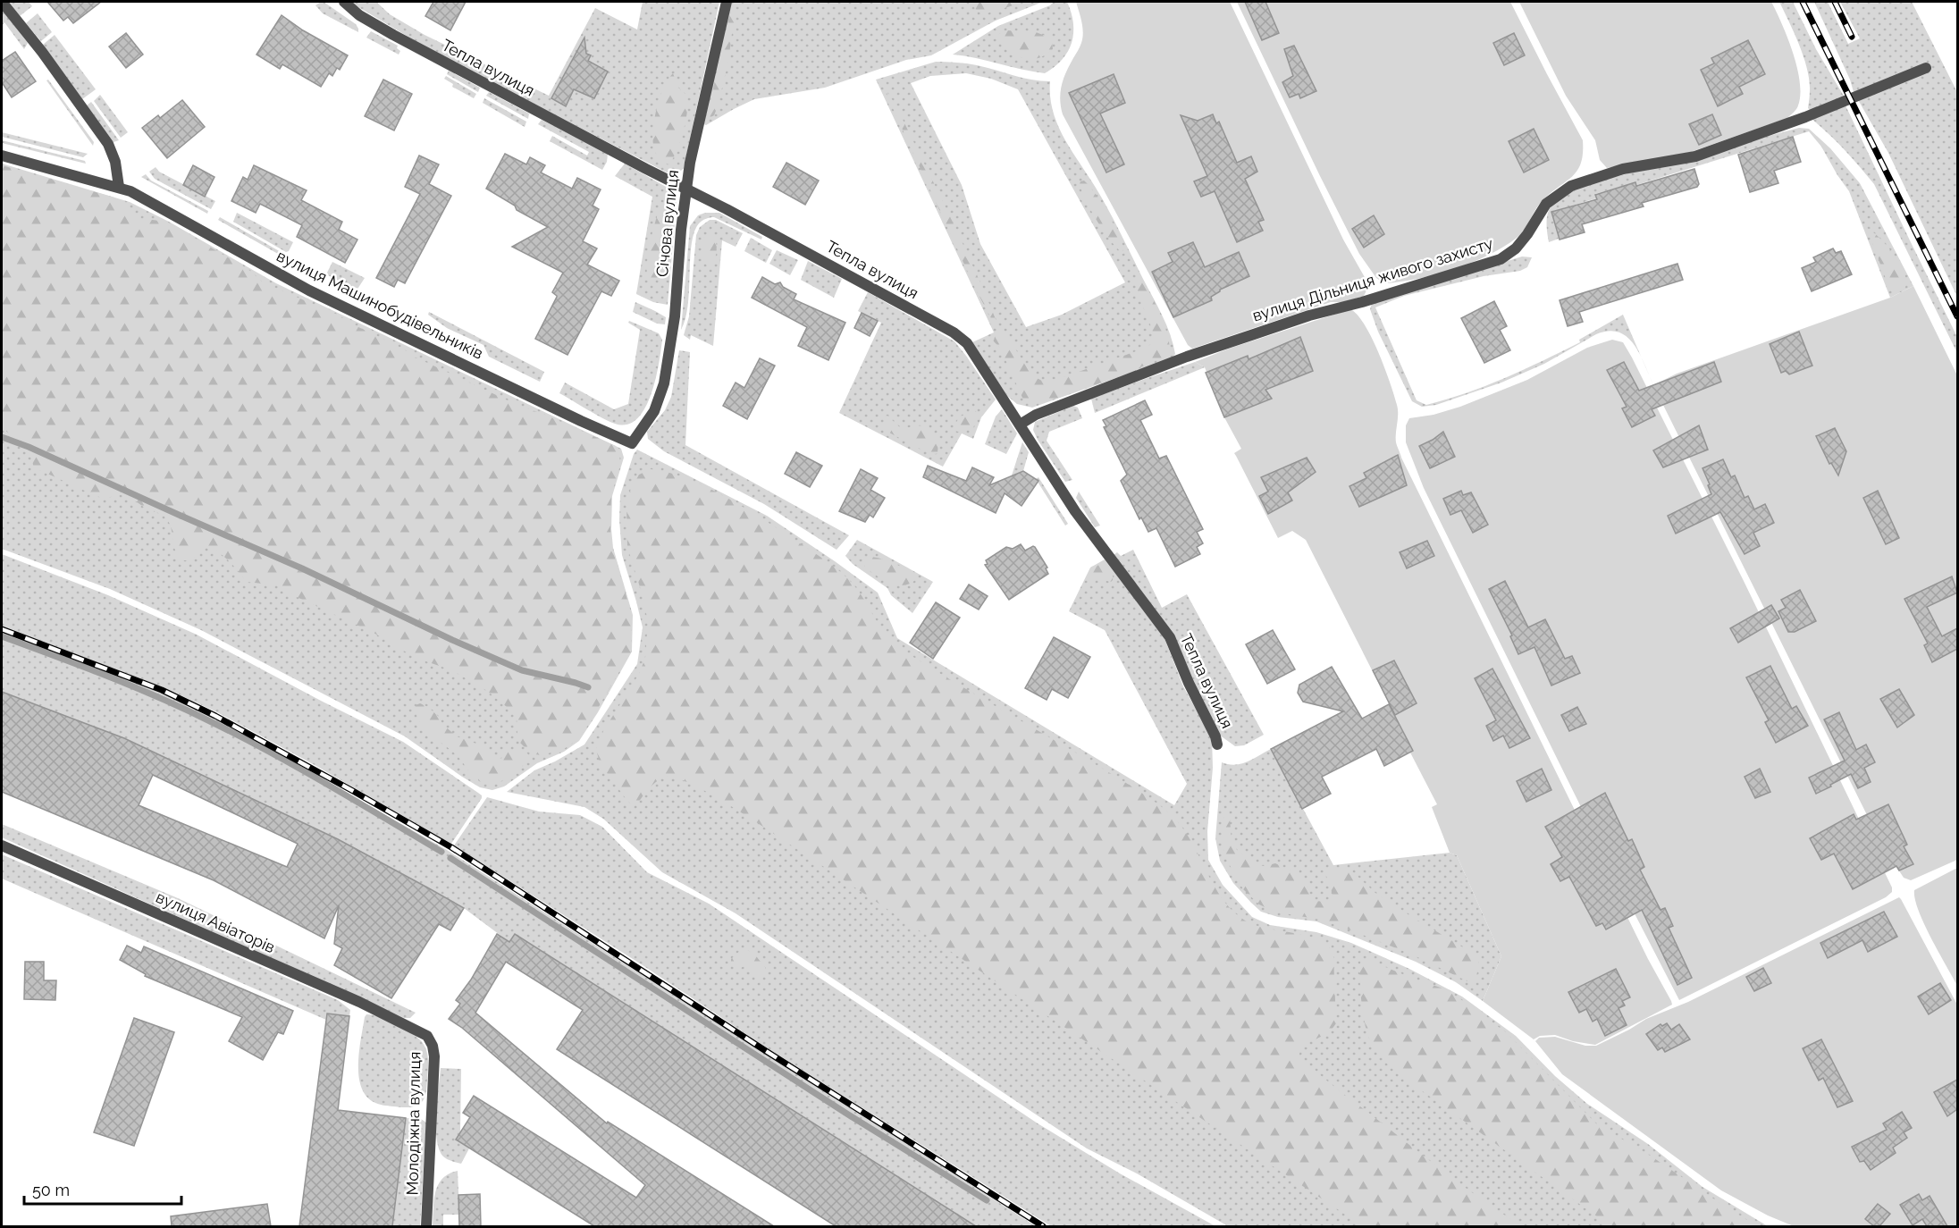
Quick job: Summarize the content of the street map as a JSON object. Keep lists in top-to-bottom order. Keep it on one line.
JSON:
{"streets":{"street":["Тепла вулиця","Січова вулиця","вулиця Дільниця живого захисту","вулиця Машинобудівельників","вулиця Авіаторів","Молодіжна вулиця"]},"crossings":[["Тепла вулиця","Січова вулиця"],["Тепла вулиця","вулиця Дільниця живого захисту"],["Січова вулиця","вулиця Машинобудівельників"],["вулиця Авіаторів","Молодіжна вулиця"]],"scale_bar":"50 m"}
